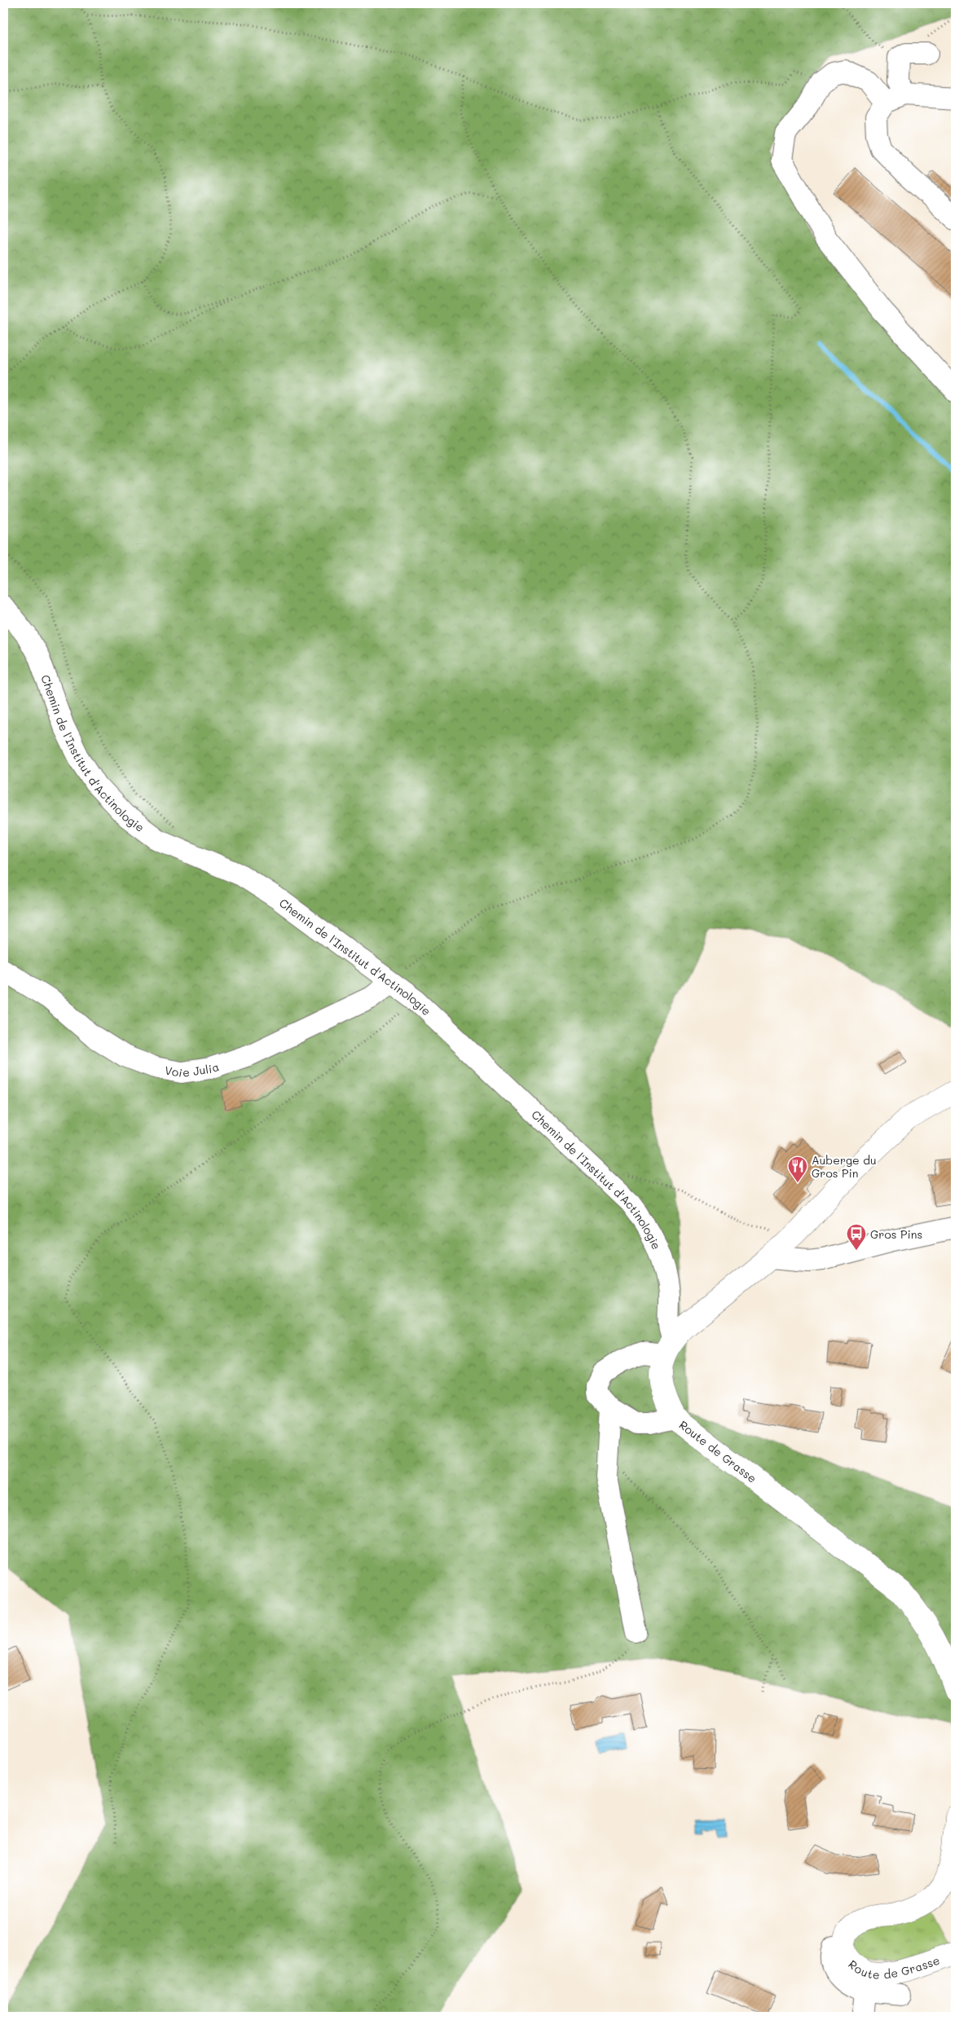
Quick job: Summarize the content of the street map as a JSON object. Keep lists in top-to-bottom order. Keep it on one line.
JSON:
{"streets":{"main road":["Route de Grasse"],"street":["Chemin de l'Institut d'Actinologie","Voie Julia"]},"crossings":[["Chemin de l'Institut d'Actinologie","Voie Julia"],["Chemin de l'Institut d'Actinologie","Route de Grasse"]],"places":{"restaurant":["Auberge du Gros Pin"],"bus stop":["Gros Pins"]}}
